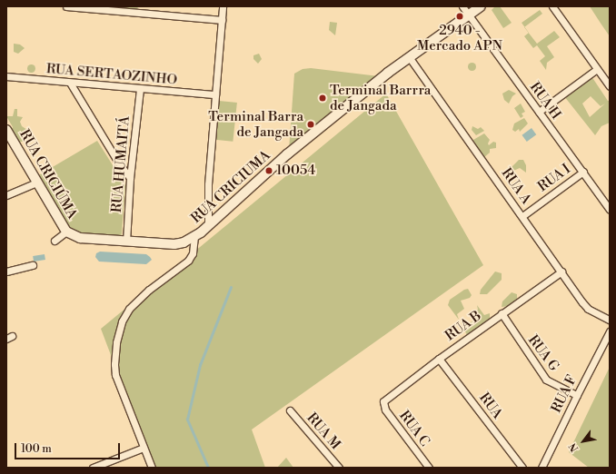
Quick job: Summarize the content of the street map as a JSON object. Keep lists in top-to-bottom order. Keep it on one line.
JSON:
{"streets":{"main road":["RUA CRICIÚMA","RUA CRICIUMA"],"street":["RUA SERTAOZINHO","RUA H","RUA HUMAITÁ","RUA I","RUA A","RUA B","RUA G","RUA F","RUA","RUA C","RUA M"]},"crossings":[["RUA SERTAOZINHO","RUA HUMAITÁ"],["RUA H","RUA I"],["RUA H","RUA CRICIUMA"],["RUA HUMAITÁ","RUA CRICIUMA"],["RUA CRICIÚMA","RUA CRICIUMA"],["RUA I","RUA A"],["RUA A","RUA CRICIUMA"],["RUA A","RUA B"],["RUA B","RUA G"],["RUA B","RUA"],["RUA B","RUA C"],["RUA G","RUA F"]],"places":["2940 - Mercado APN","Terminal Barrra de Jangada","Terminal Barra de Jangada","10054"],"scale_bar":"100 m","north":"bottom left"}
